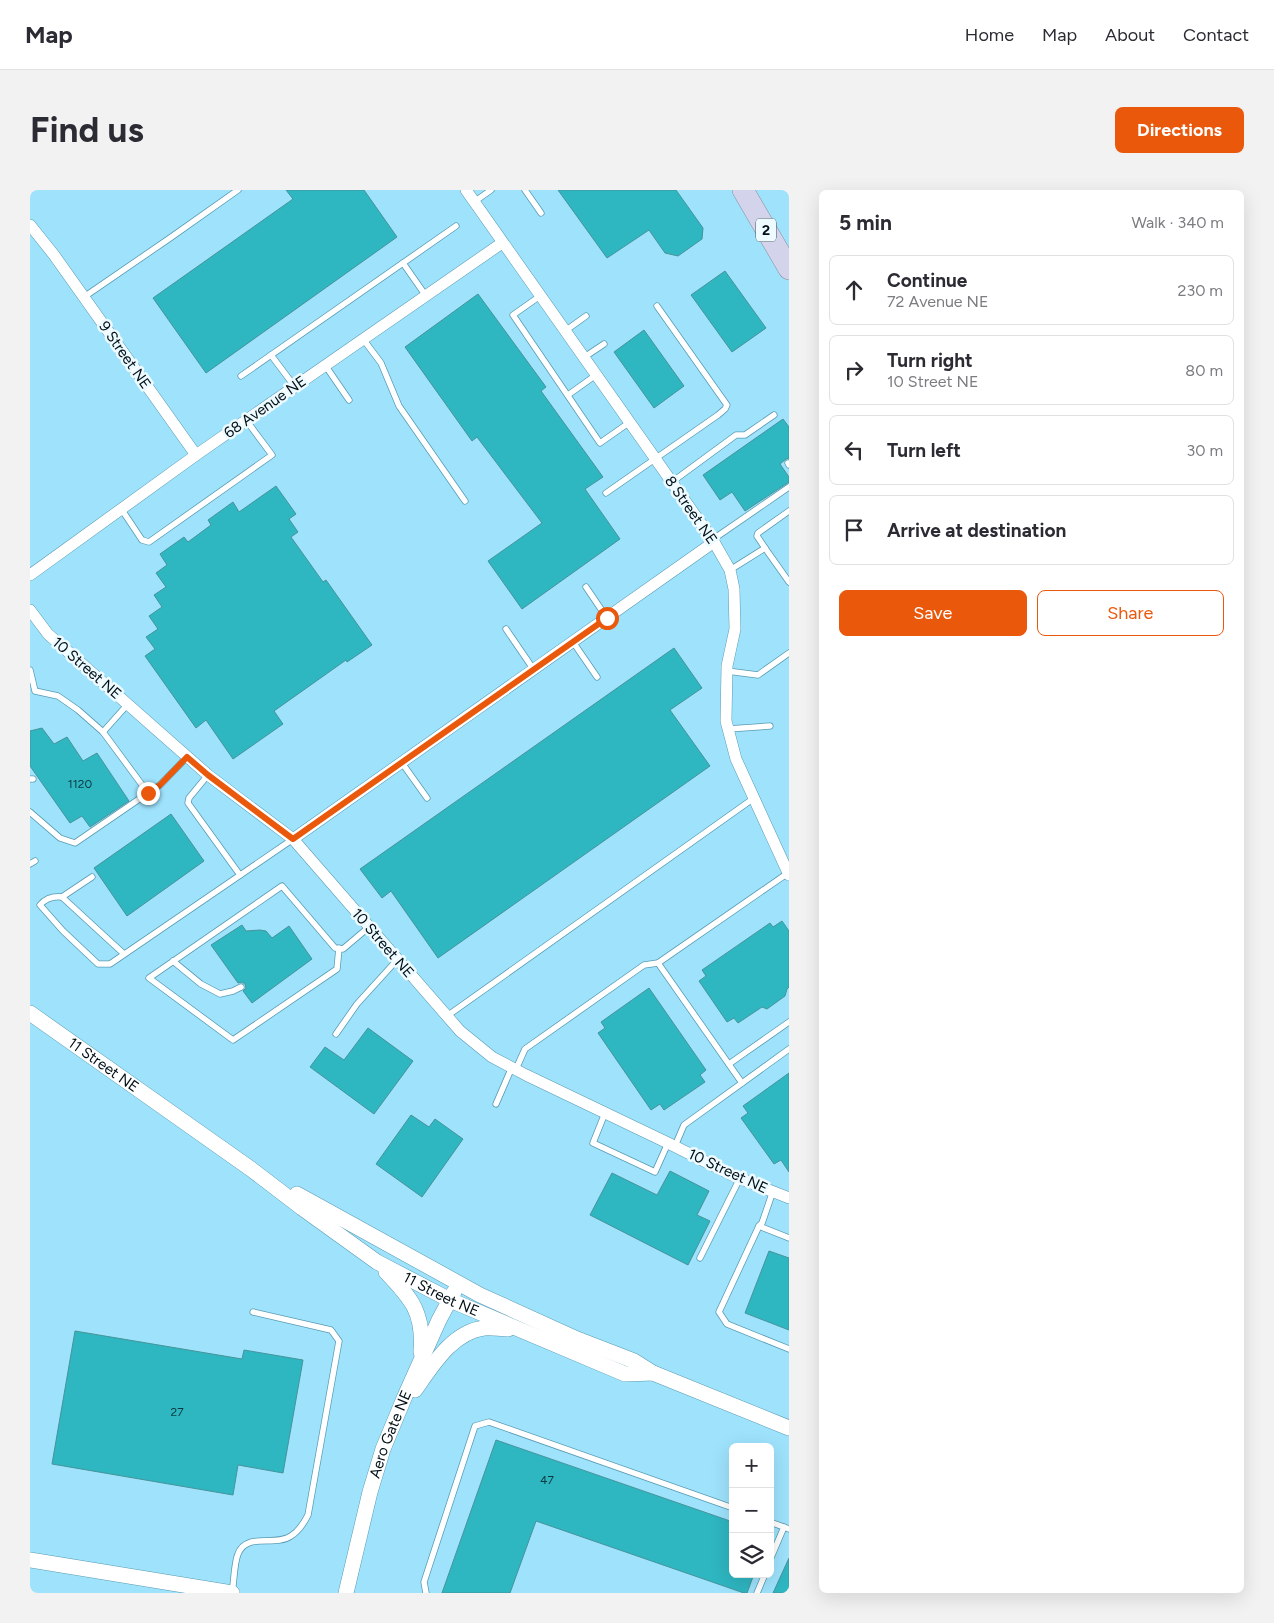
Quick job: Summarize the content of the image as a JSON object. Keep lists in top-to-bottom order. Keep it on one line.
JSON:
{"streets":{"highway":["2"],"street":["9 Street NE","68 Avenue NE","8 Street NE","10 Street NE","11 Street NE","Aero Gate NE"]},"crossings":[["9 Street NE","68 Avenue NE"],["68 Avenue NE","8 Street NE"],["11 Street NE","Aero Gate NE"]],"house_numbers":["1120","27","47"],"page":{"header":"Map","nav":["Home","Map","About","Contact"],"buttons":["Directions",["Save","Share"]],"title":"Find us","heading":["5 min","Walk · 340 m"],"list":[["Continue","72 Avenue NE","230 m"],["Turn right","10 Street NE","80 m"],["Turn left","30 m"],"Arrive at destination"],"map_buttons":["+","−"]}}
